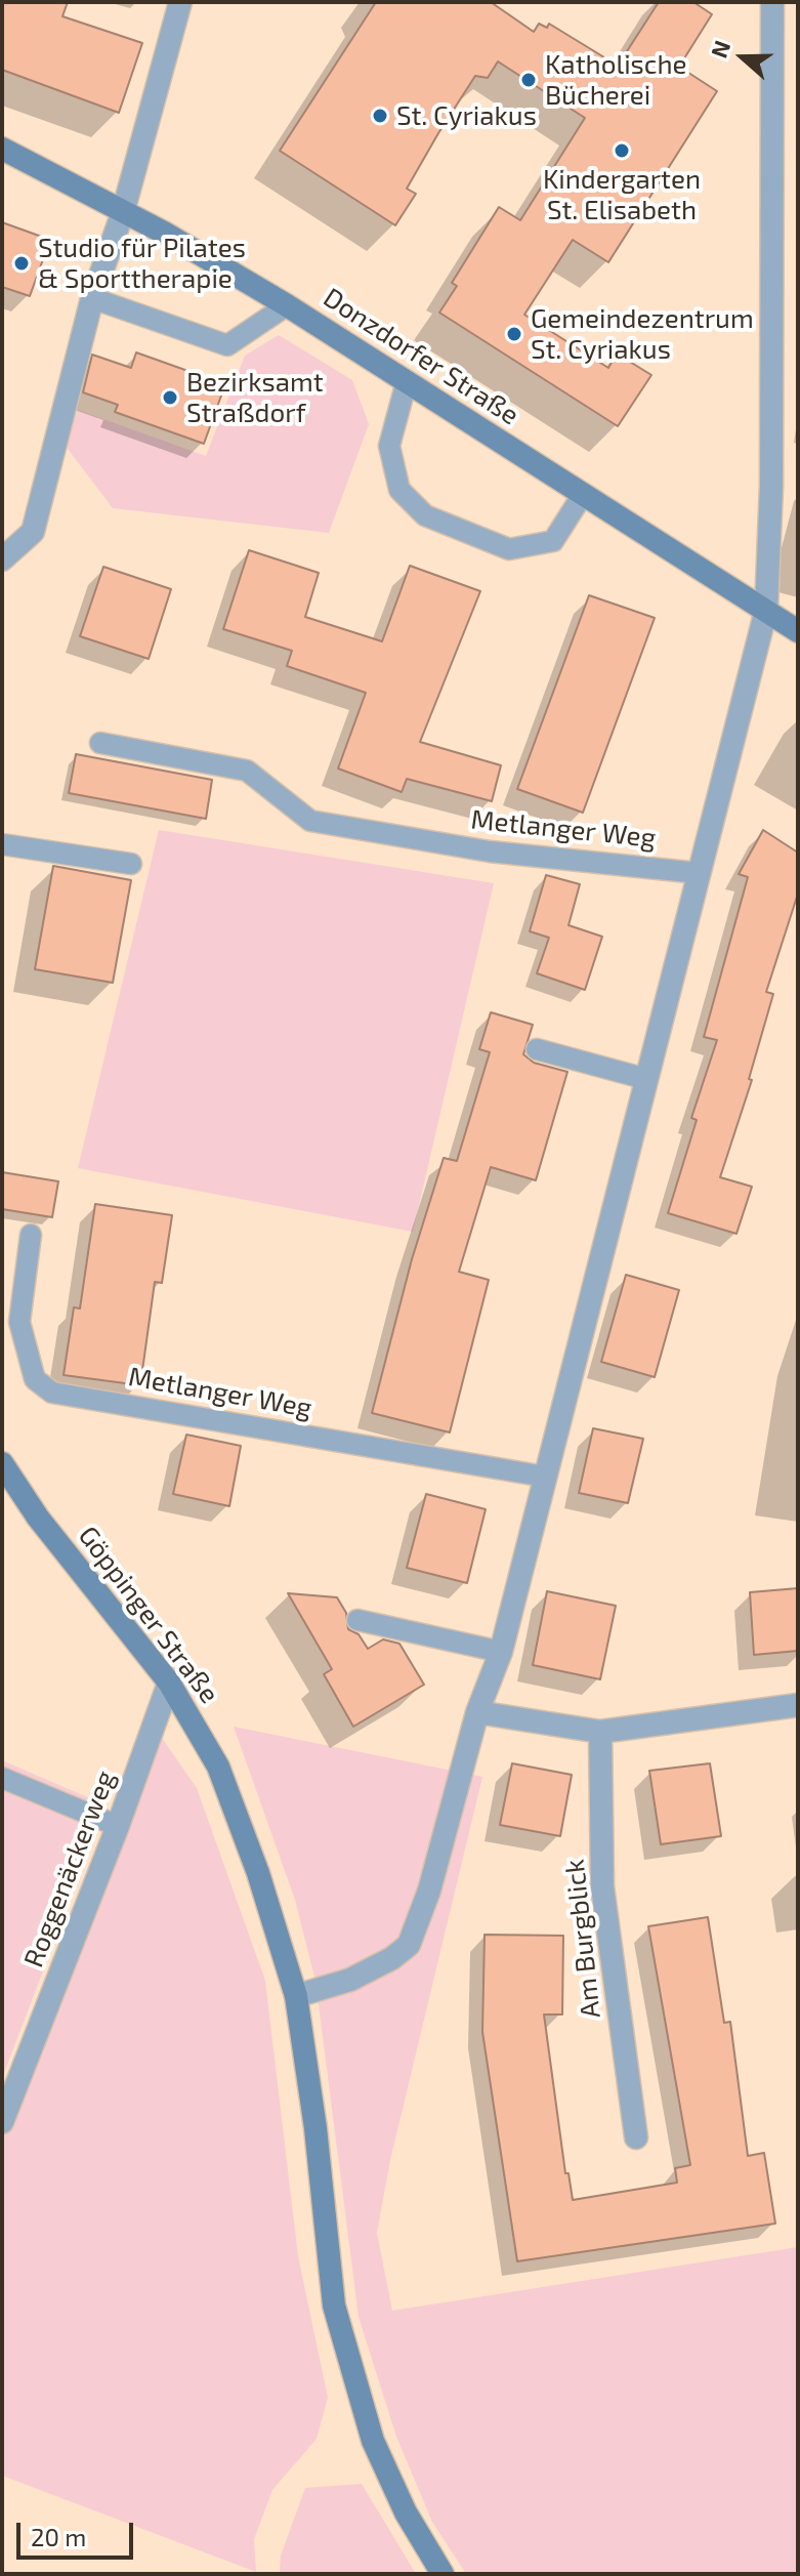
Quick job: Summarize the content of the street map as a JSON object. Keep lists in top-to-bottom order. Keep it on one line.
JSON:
{"streets":{"main road":["Donzdorfer Straße","Göppinger Straße"],"street":["Roggenäckerweg","Am Burgblick"],"lane":["Metlanger Weg"]},"crossings":[["Göppinger Straße","Roggenäckerweg"]],"places":["Katholische Bücherei","St. Cyriakus","Kindergarten St. Elisabeth","Studio für Pilates & Sporttherapie","Gemeindezentrum St. Cyriakus","Bezirksamt Straßdorf"],"scale_bar":"20 m","north":"left"}
